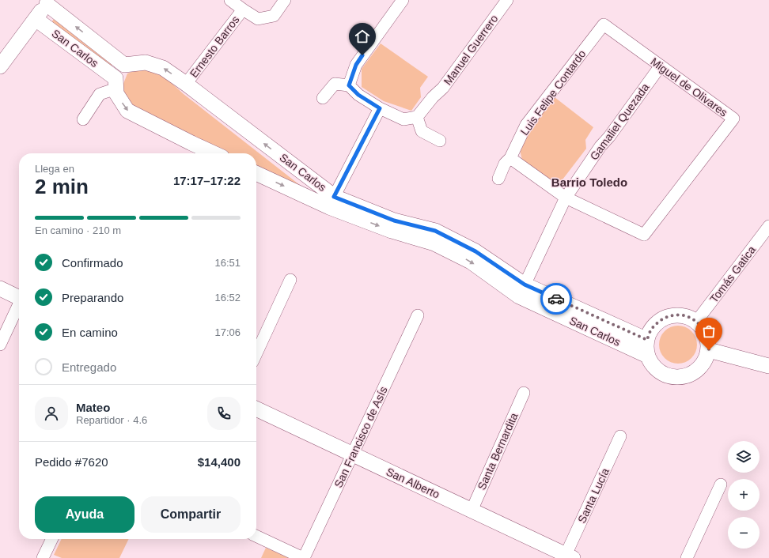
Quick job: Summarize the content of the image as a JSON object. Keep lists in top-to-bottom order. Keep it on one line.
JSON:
{"streets":{"street":["Ernesto Barros","San Carlos","Manuel Guerrero","Miguel de Olivares","Luis Felipe Contardo","Gamaliel Quezada","Tomás Gatica","San Francisco de Asís","Santa Bernardita","San Alberto","Santa Lucía"]},"crossings":[["Ernesto Barros","San Carlos"],["San Carlos","Gamaliel Quezada"],["San Carlos","Tomás Gatica"],["Miguel de Olivares","Luis Felipe Contardo"],["Miguel de Olivares","Gamaliel Quezada"],["San Francisco de Asís","San Alberto"],["Santa Bernardita","San Alberto"],["San Alberto","Santa Lucía"]],"districts":["Barrio Toledo"],"page":{"heading":["2 min","Llega en","17:17–17:22"],"panel":["Mateo","Repartidor · 4.6","Pedido #7620","$14,400"],"bar":"En camino · 210 m","list":[["Confirmado","16:51"],["Preparando","16:52"],["En camino","17:06"],"Entregado"],"map_buttons":["+","−"],"buttons":["Ayuda","Compartir"]}}
